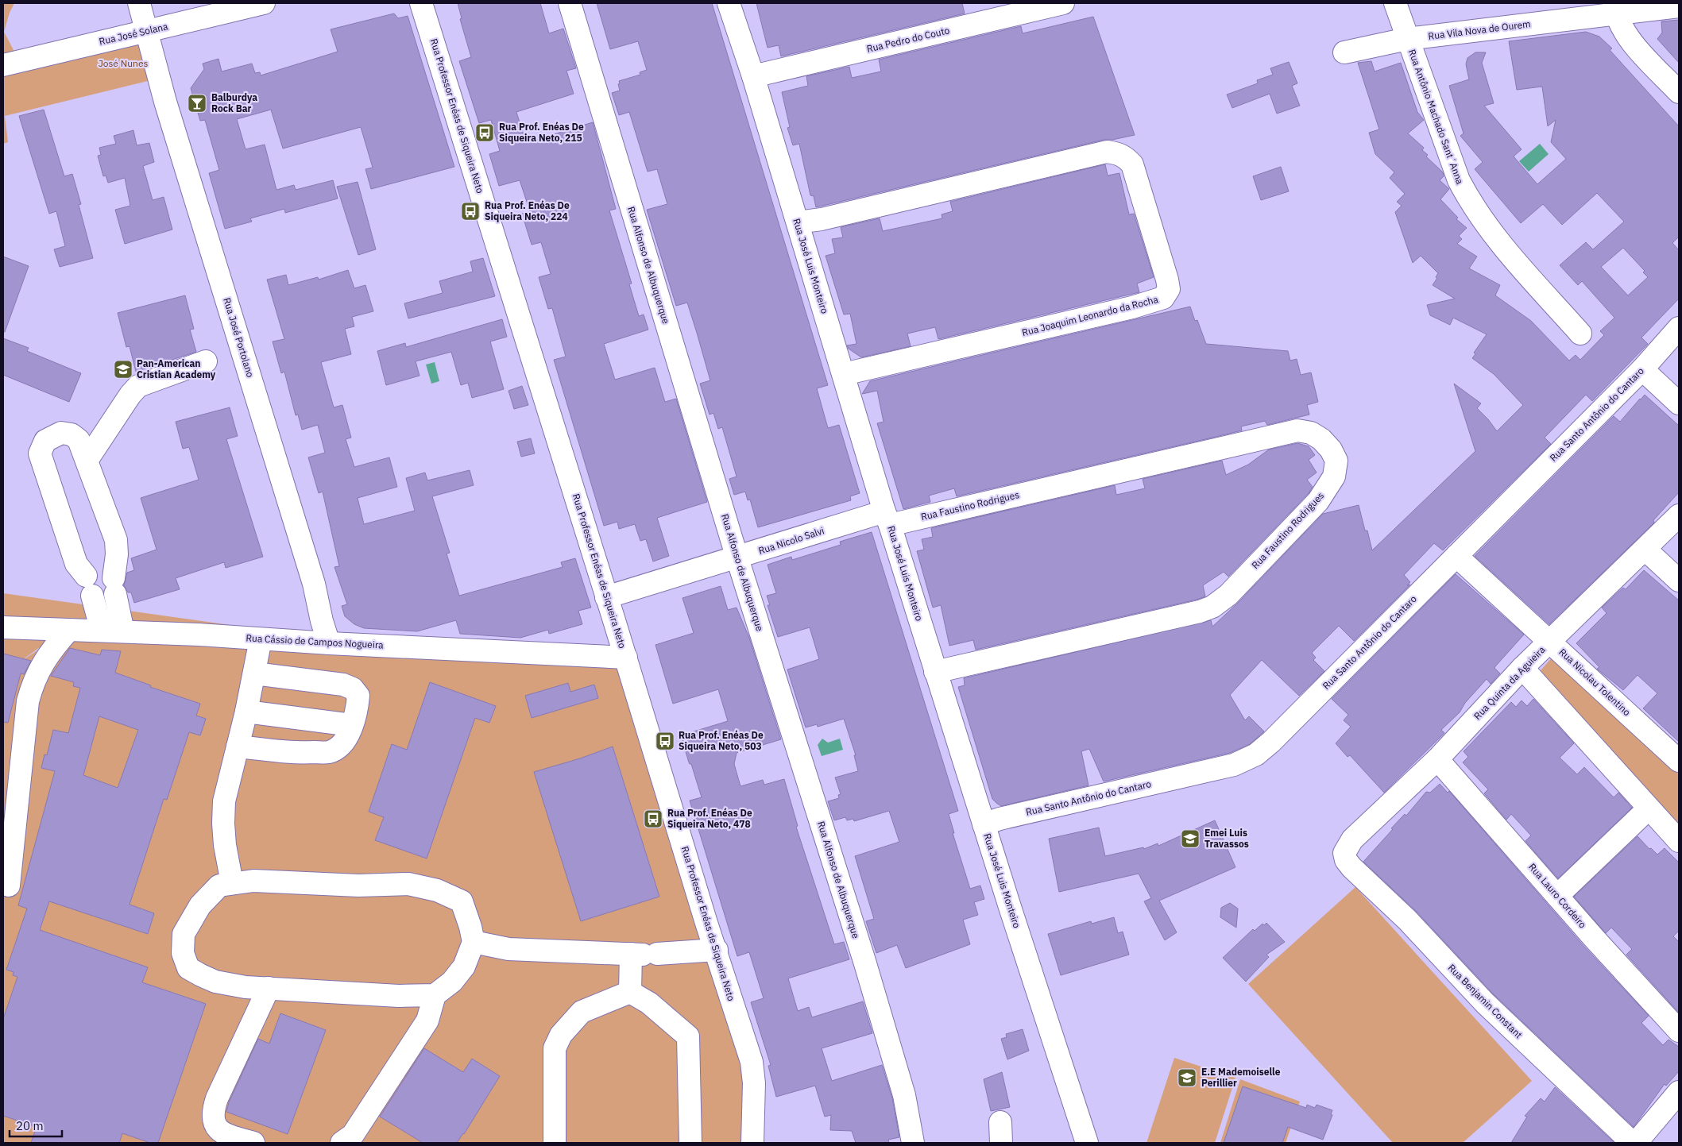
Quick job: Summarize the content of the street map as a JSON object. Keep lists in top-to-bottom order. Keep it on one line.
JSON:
{"streets":{"street":["Rua Vila Nova de Ourem","Rua José Solana","Rua Pedro do Couto","Rua Professor Enéas de Siqueira Neto","Rua Antônio Machado Sant´Anna","Rua Alfonso de Albuquerque","Rua José Luis Monteiro","Rua Joaquim Leonardo da Rocha","Rua José Portolano","Rua Santo Antônio do Cantaro","Rua Faustino Rodrigues","Rua Nicolo Salvi","Rua Cássio de Campos Nogueira","Rua Nicolau Tolentino","Rua Quinta da Aguieira","Rua Lauro Cordeiro","Rua Benjamin Constant"]},"crossings":[["Rua Vila Nova de Ourem","Rua Antônio Machado Sant´Anna"],["Rua José Solana","Rua José Portolano"],["Rua Pedro do Couto","Rua José Luis Monteiro"],["Rua Professor Enéas de Siqueira Neto","Rua Nicolo Salvi"],["Rua Professor Enéas de Siqueira Neto","Rua Cássio de Campos Nogueira"],["Rua Alfonso de Albuquerque","Rua Nicolo Salvi"],["Rua José Luis Monteiro","Rua Joaquim Leonardo da Rocha"],["Rua José Luis Monteiro","Rua Santo Antônio do Cantaro"],["Rua José Luis Monteiro","Rua Faustino Rodrigues"],["Rua José Luis Monteiro","Rua Nicolo Salvi"],["Rua José Portolano","Rua Cássio de Campos Nogueira"],["Rua Santo Antônio do Cantaro","Rua Nicolau Tolentino"],["Rua Faustino Rodrigues","Rua Nicolo Salvi"],["Rua Nicolau Tolentino","Rua Quinta da Aguieira"],["Rua Quinta da Aguieira","Rua Lauro Cordeiro"],["Rua Quinta da Aguieira","Rua Benjamin Constant"]],"parks":["José Nunes"],"places":{"bar":["Balburdya Rock Bar"],"bus stop":["Rua Prof. Enéas De Siqueira Neto, 215","Rua Prof. Enéas De Siqueira Neto, 224","Rua Prof. Enéas De Siqueira Neto, 503","Rua Prof. Enéas De Siqueira Neto, 478"],"school or university":["Pan-American Cristian Academy","Emei Luis Travassos","E.E Mademoiselle Perillier"]},"scale_bar":"20 m"}
